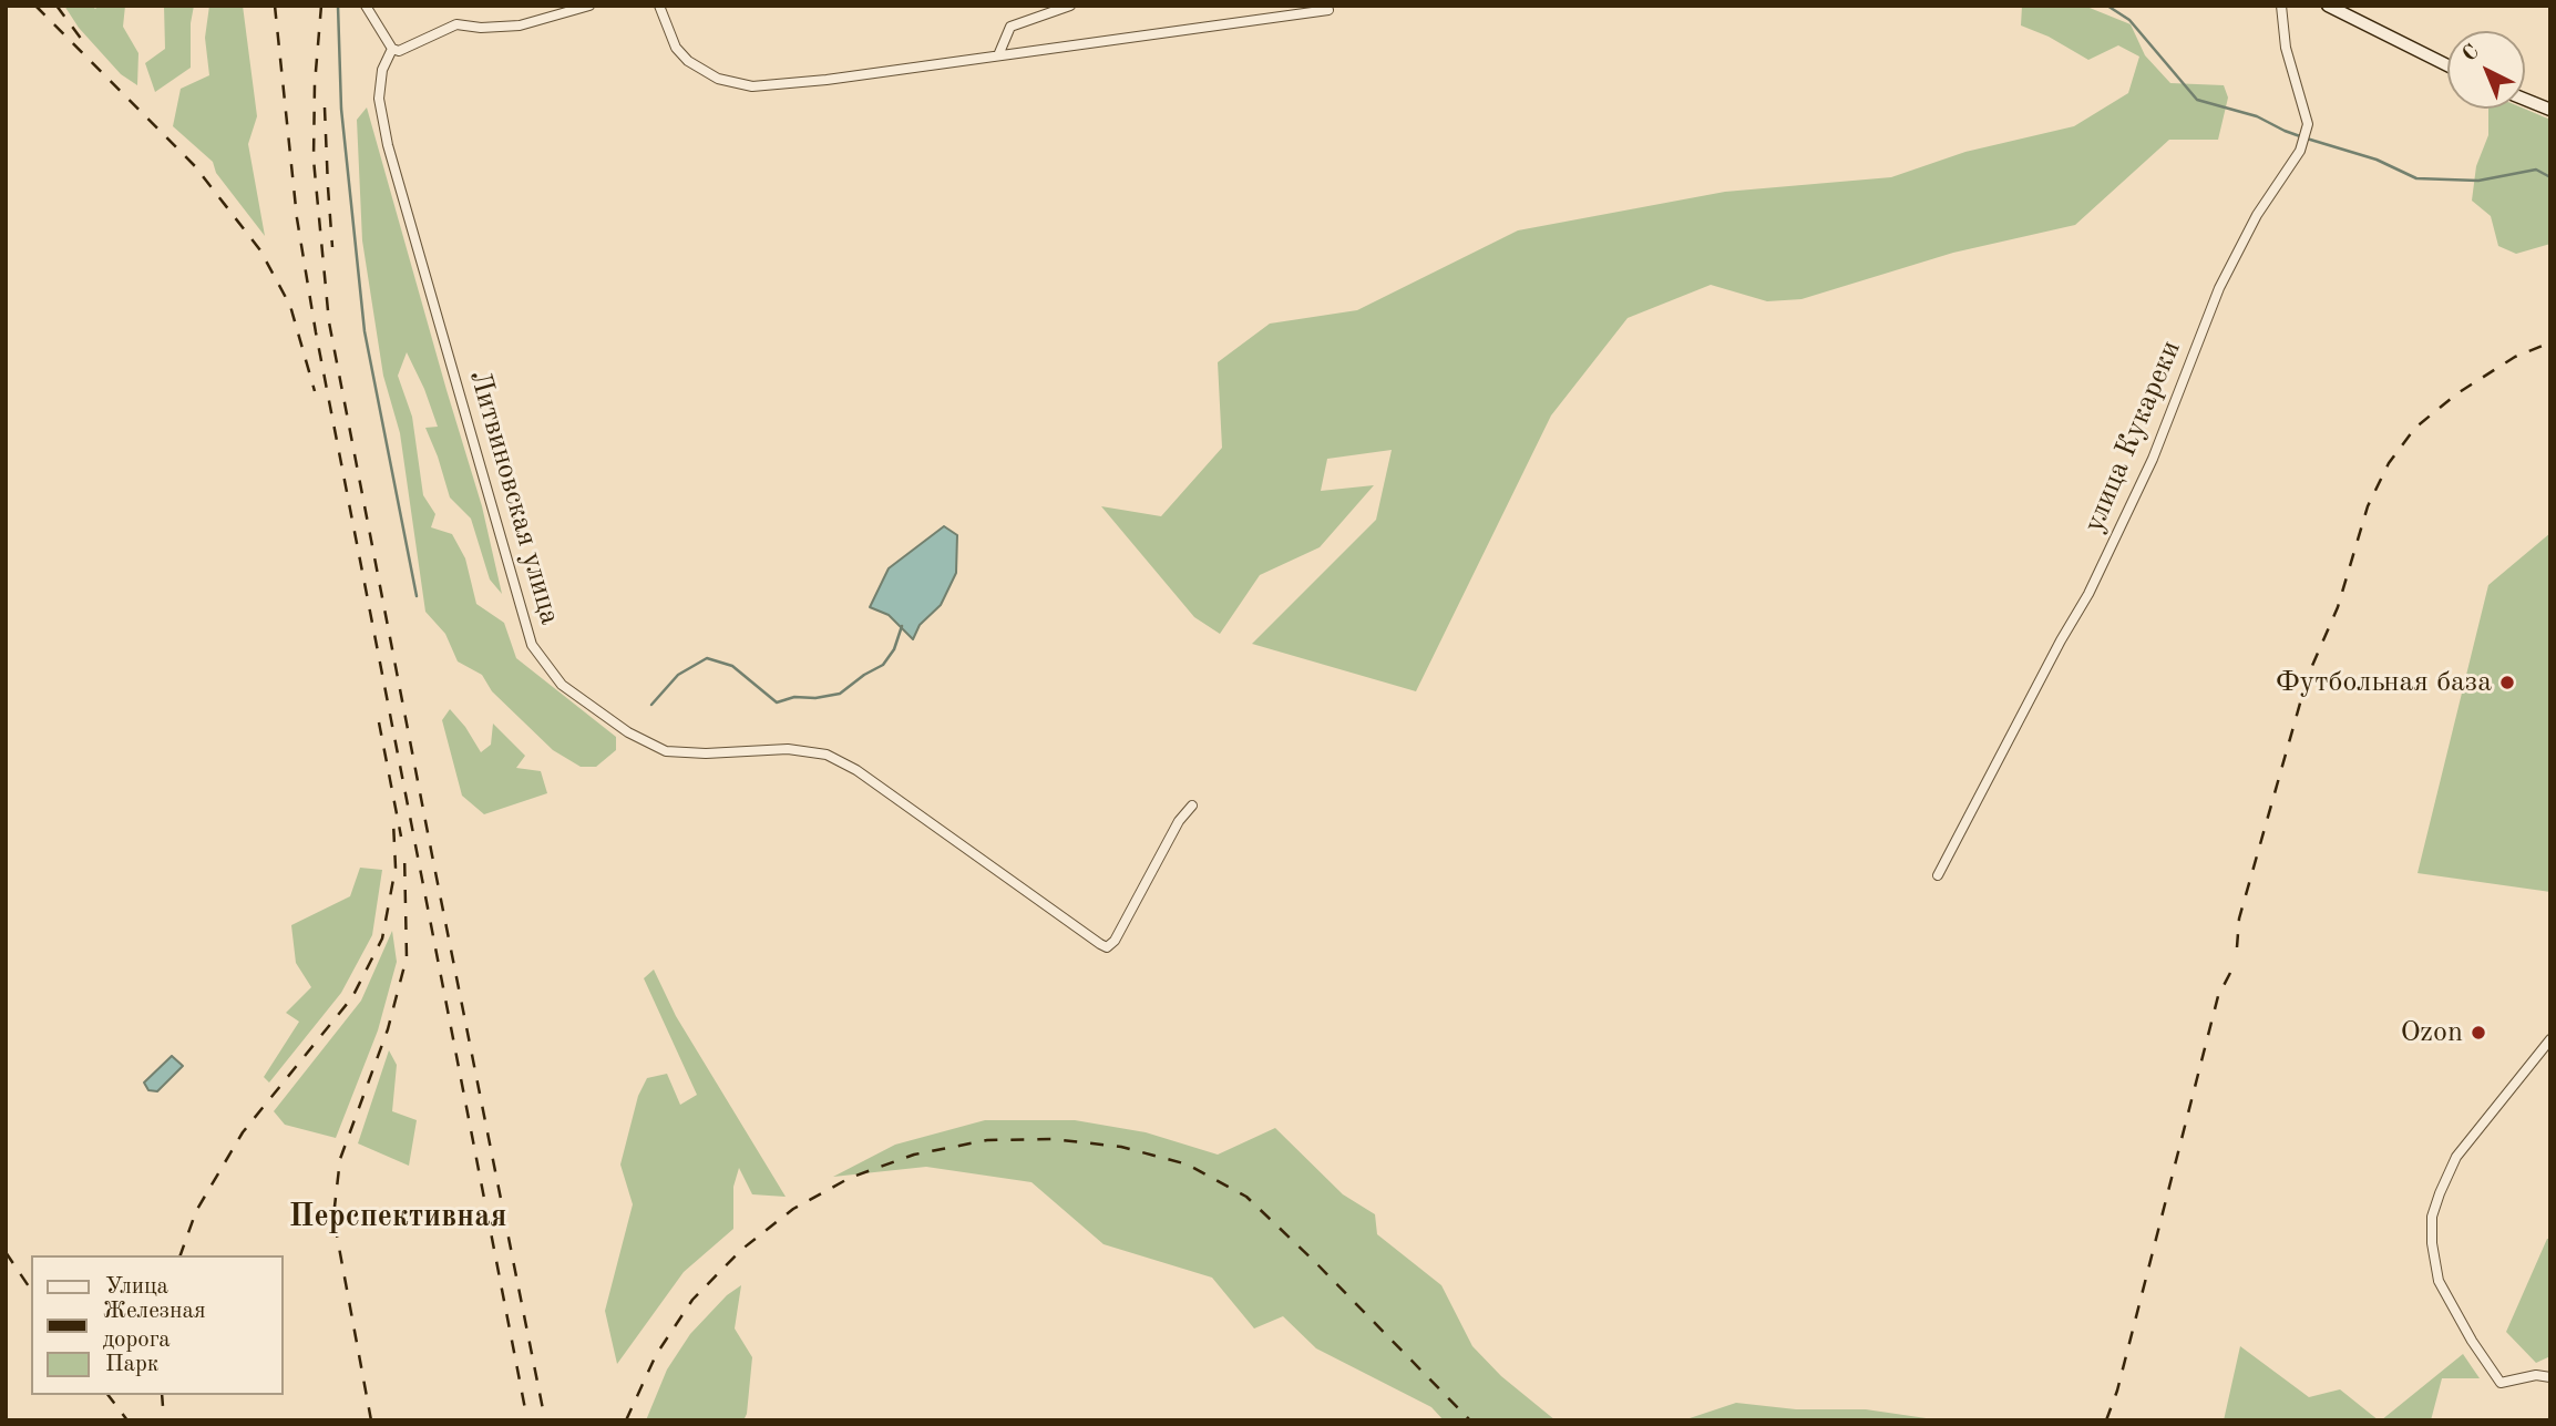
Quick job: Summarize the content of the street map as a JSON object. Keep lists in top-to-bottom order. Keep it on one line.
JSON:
{"streets":{"street":["улица Кукареки","Литвиновская улица"]},"districts":["Перспективная"],"places":["Футбольная база","Ozon"],"legend":["Улица","Железная дорога","Парк"],"north":"top left"}
